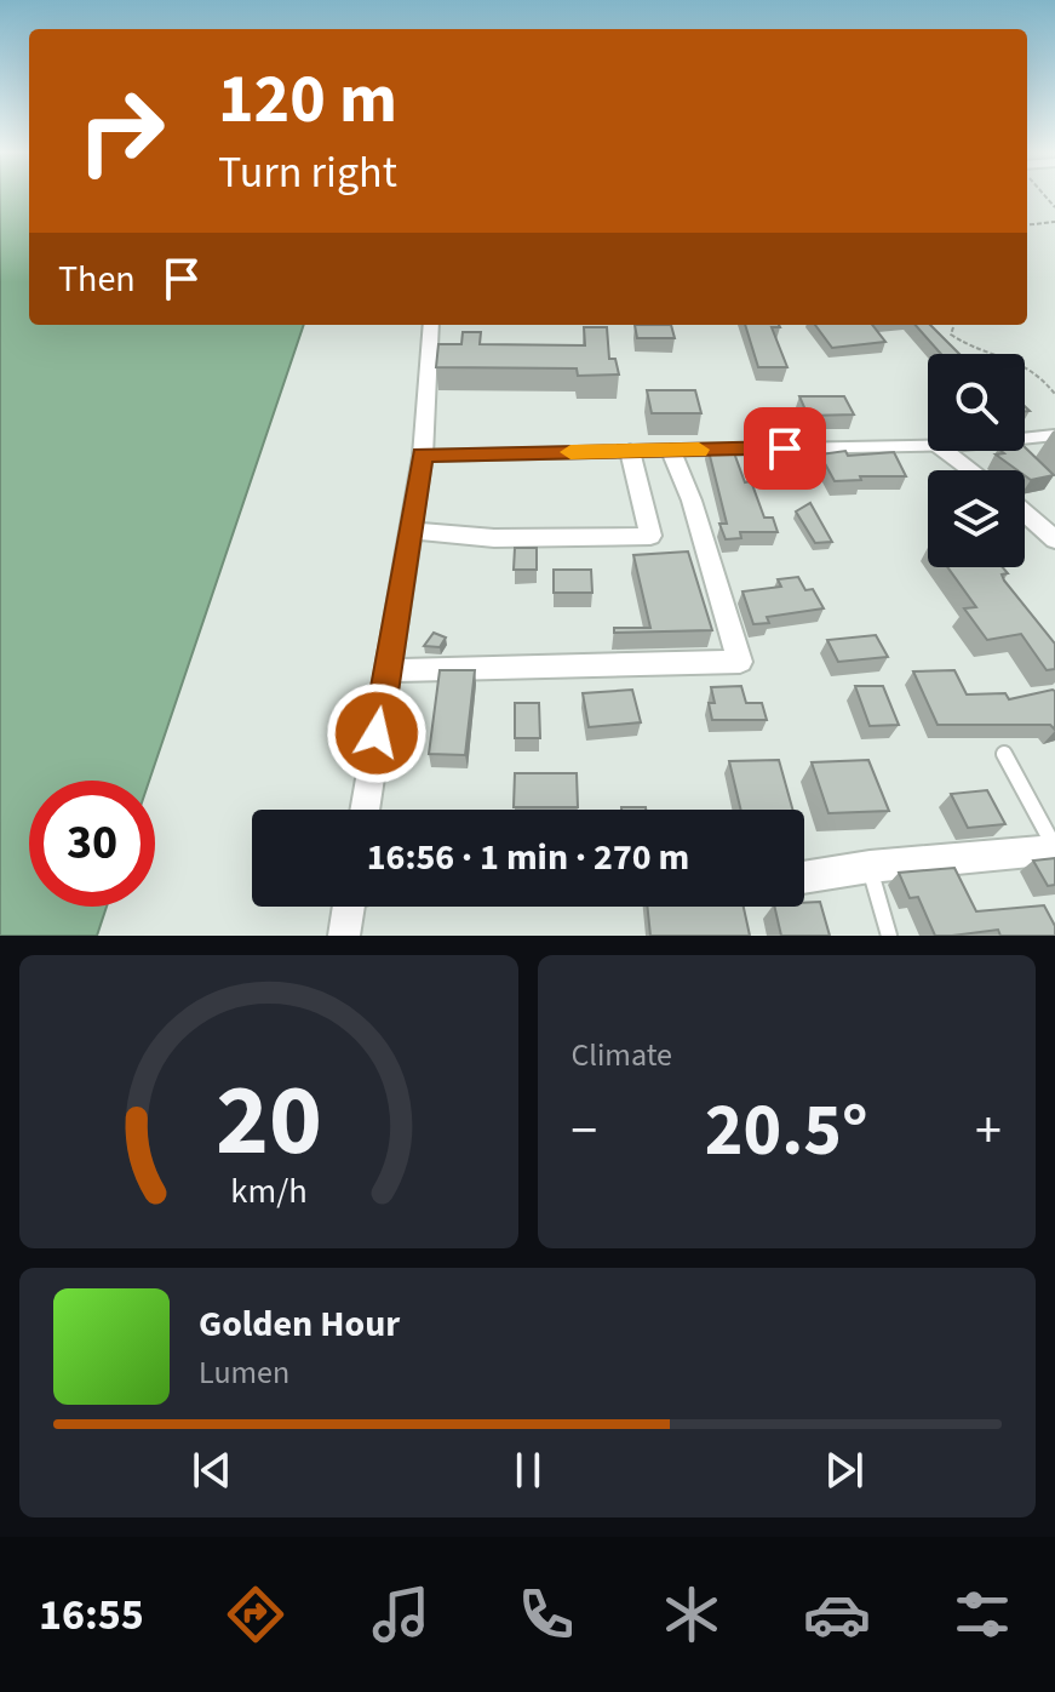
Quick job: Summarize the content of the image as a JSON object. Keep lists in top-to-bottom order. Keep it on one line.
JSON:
{"page":{"turn":["120 m","Turn right"],"then":"Then","limit":"30","trip":"16:56 · 1 min · 270 m","tile":"Climate","heat":["−","20.5°","+"],"song":["Golden Hour","Lumen"],"tabs":"16:55","gauge":["20","km/h"]}}
